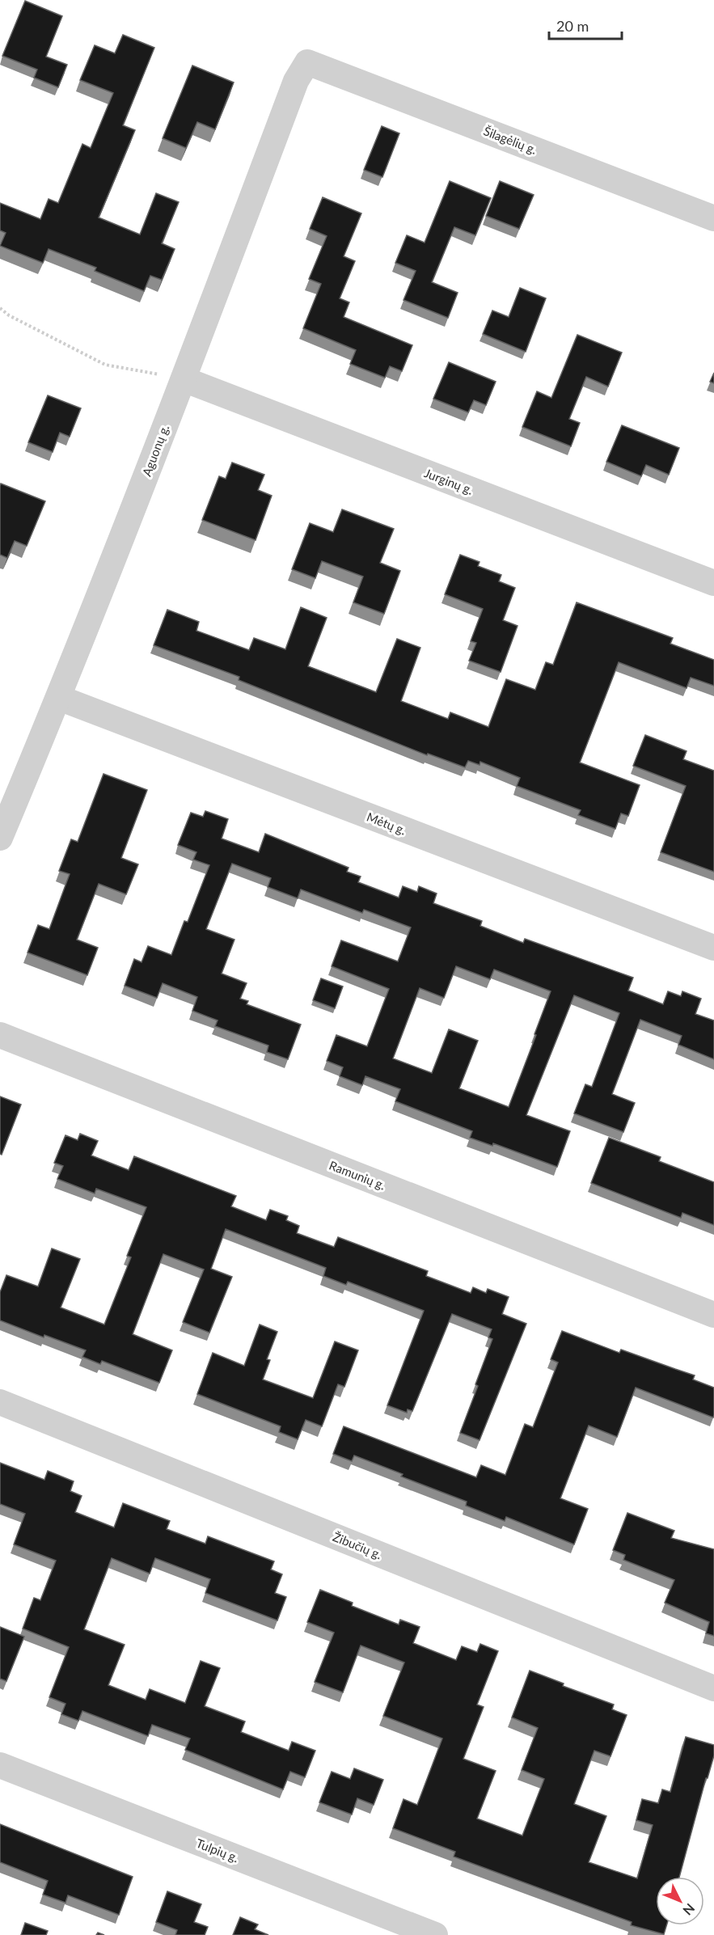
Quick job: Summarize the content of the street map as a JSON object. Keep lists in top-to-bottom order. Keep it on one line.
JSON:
{"streets":{"street":["Šilagėlių g.","Aguonų g.","Jurginų g.","Mėtų g.","Ramunių g.","Žibučių g.","Tulpių g."]},"crossings":[["Šilagėlių g.","Aguonų g."],["Aguonų g.","Jurginų g."],["Aguonų g.","Mėtų g."]],"scale_bar":"20 m","north":"bottom right"}
